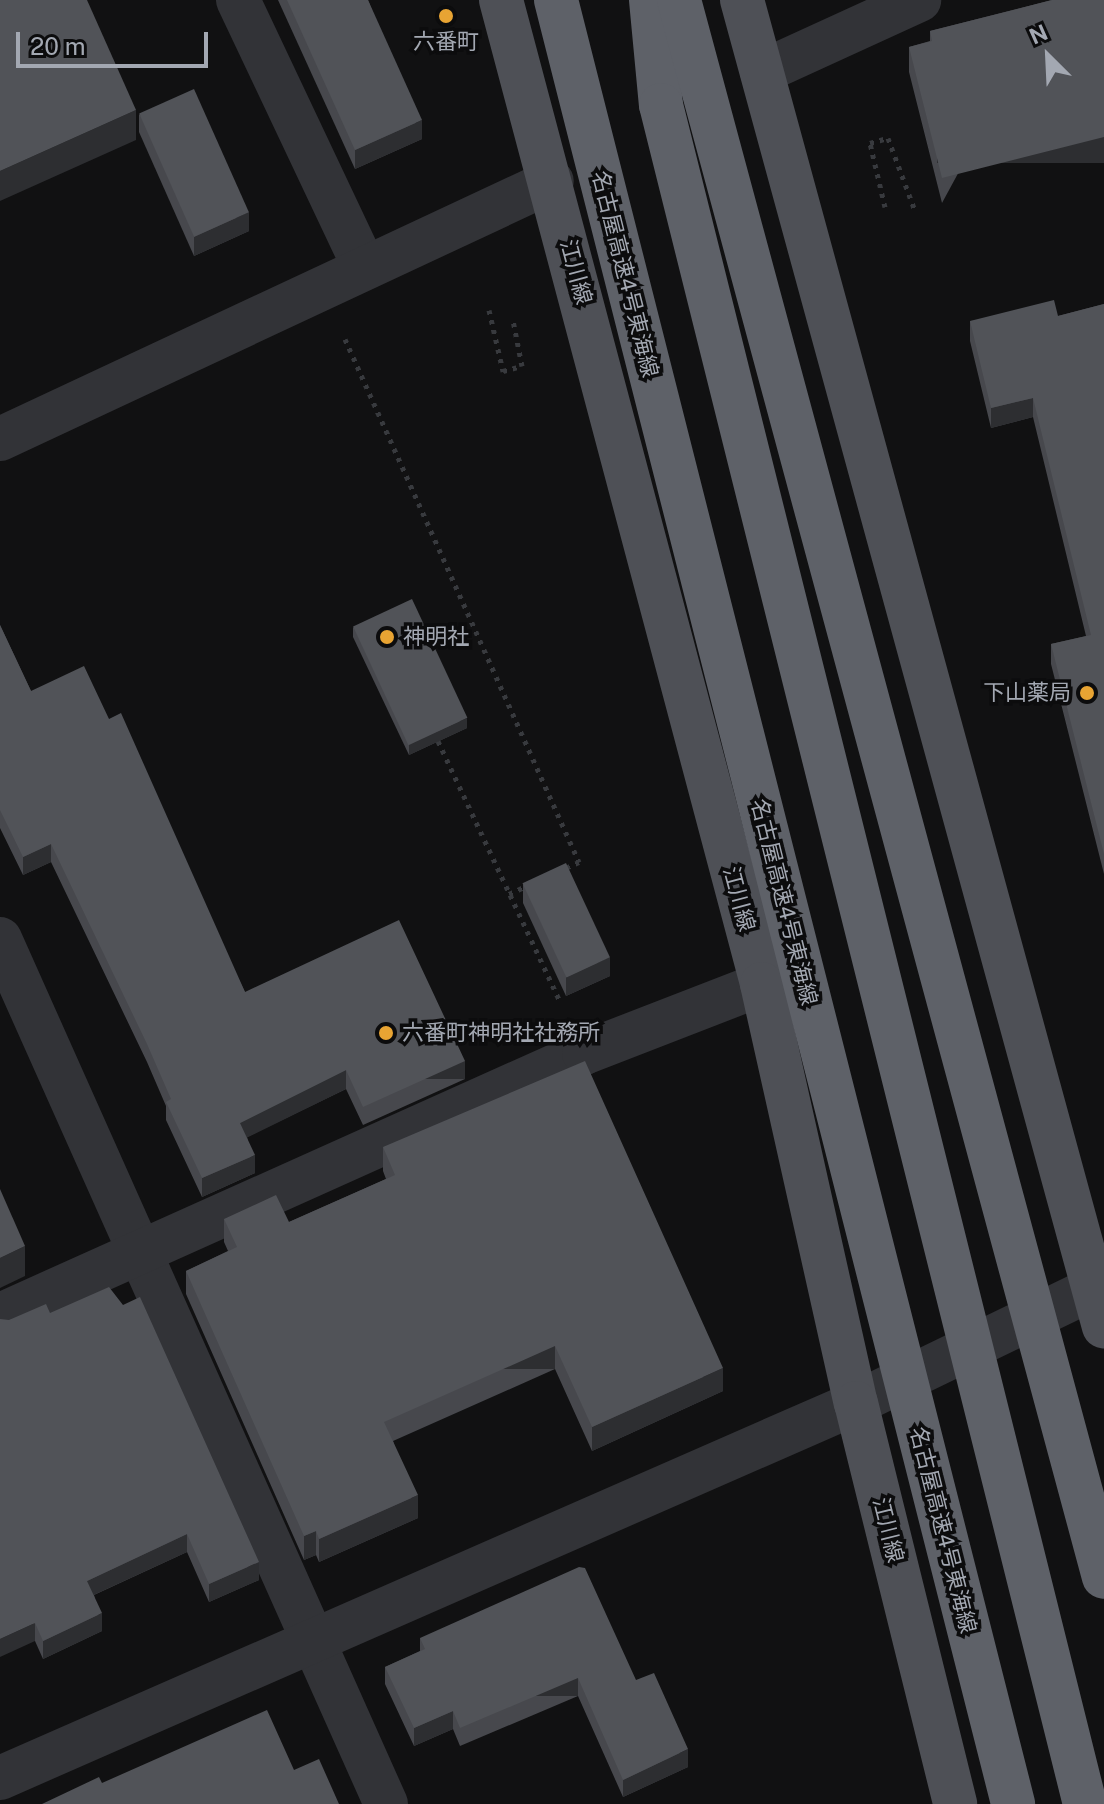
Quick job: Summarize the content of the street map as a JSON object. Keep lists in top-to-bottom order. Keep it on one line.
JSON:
{"streets":{"highway":["名古屋高速4号東海線"],"main road":["江川線"]},"places":["六番町","神明社","下山薬局","六番町神明社社務所"],"scale_bar":"20 m","north":"top left"}
